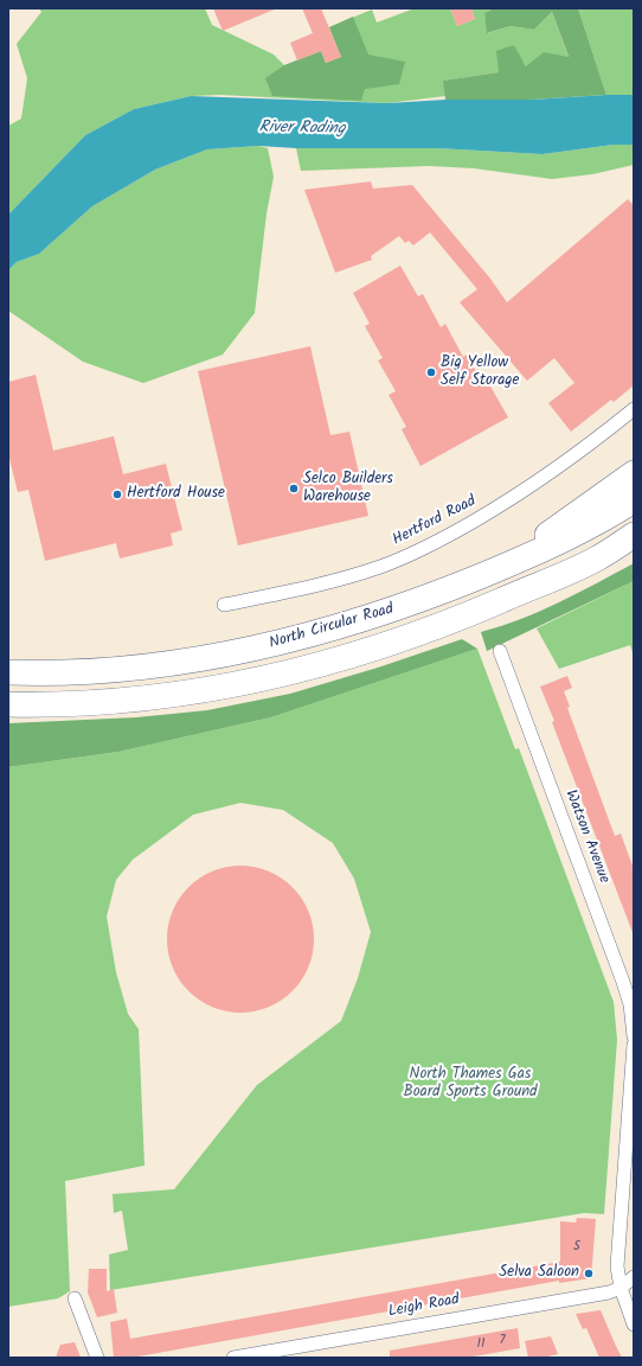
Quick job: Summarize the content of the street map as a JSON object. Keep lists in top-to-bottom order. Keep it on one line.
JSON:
{"streets":{"highway":["North Circular Road"],"street":["Hertford Road","Watson Avenue","Leigh Road"]},"water":["River Roding"],"parks":["North Thames Gas Board Sports Ground"],"places":["Big Yellow Self Storage","Selco Builders Warehouse","Hertford House","Selva Saloon"],"house_numbers":["5","7","11"]}
